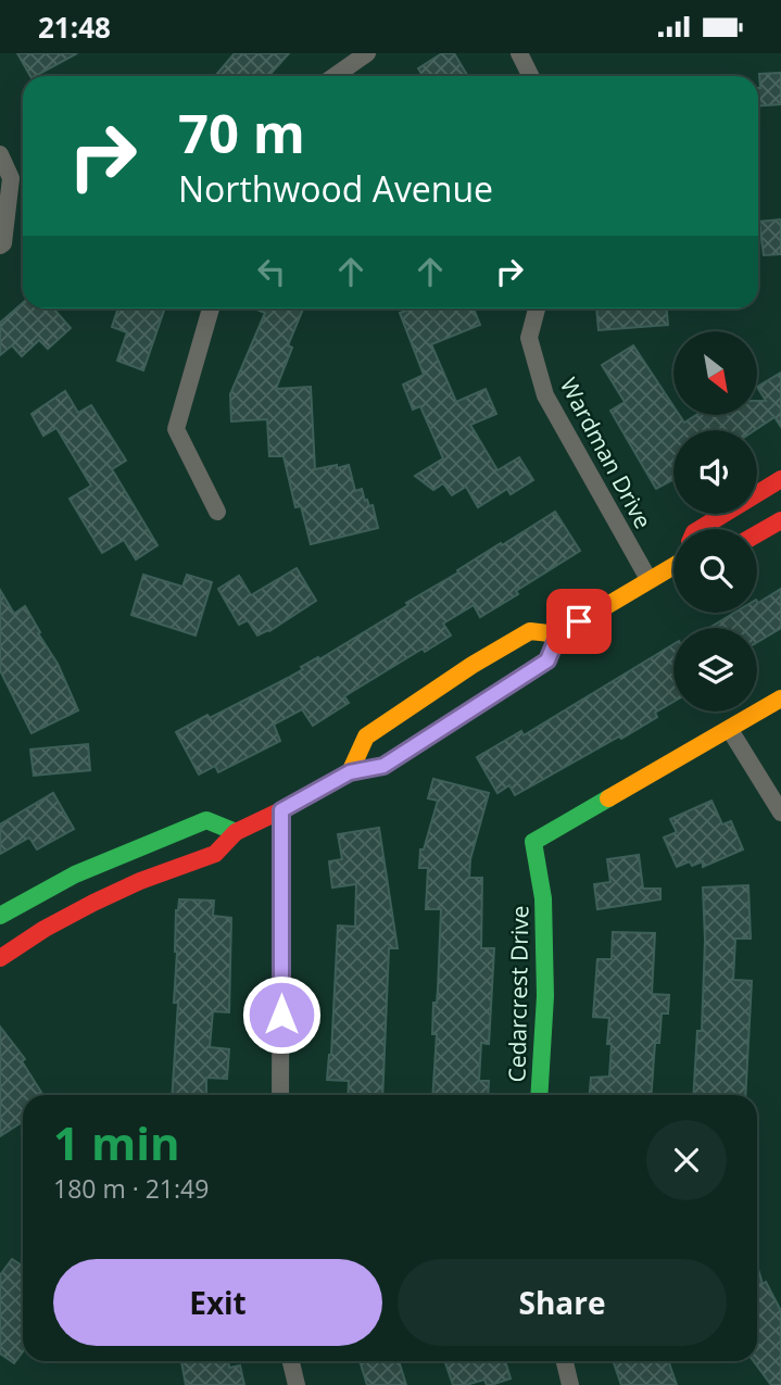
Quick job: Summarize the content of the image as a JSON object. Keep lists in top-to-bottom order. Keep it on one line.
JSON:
{"streets":{"street":["Wardman Drive","Cedarcrest Drive"]},"north":"bottom right","page":{"status":"21:48","turn":["70 m","Northwood Avenue"],"heading":["1 min","180 m · 21:49"],"buttons":["Exit","Share"]}}
